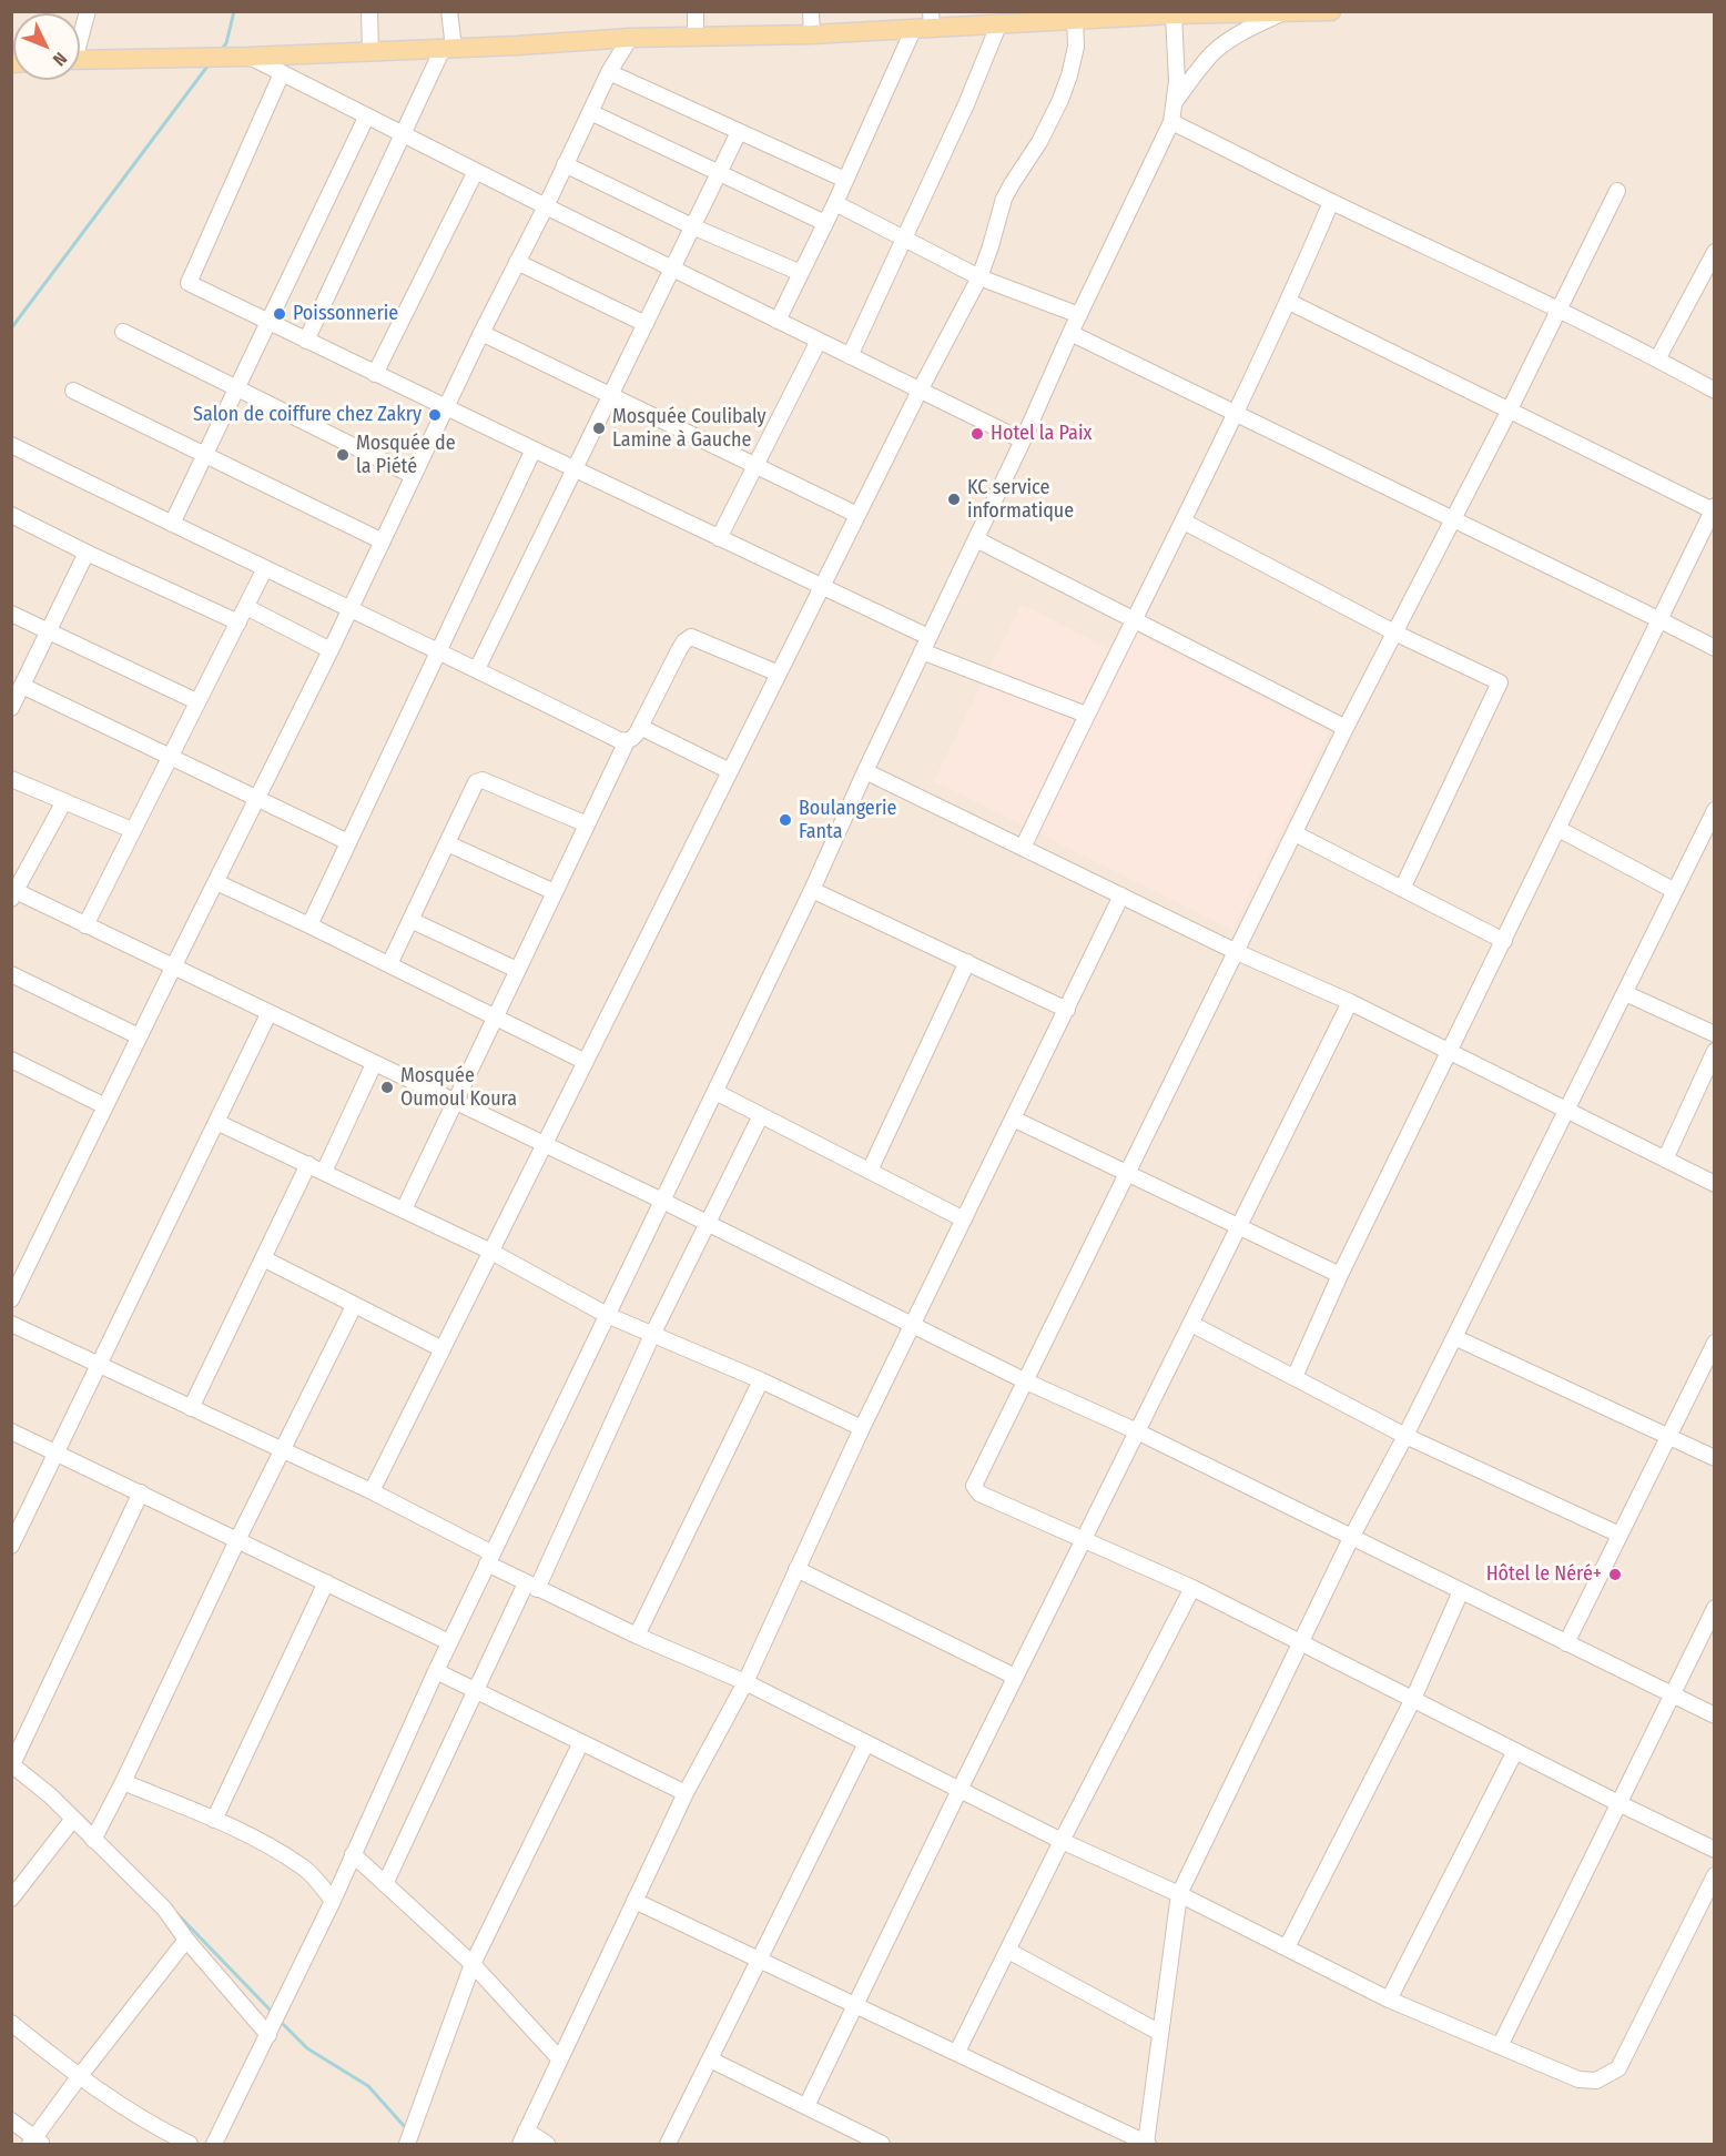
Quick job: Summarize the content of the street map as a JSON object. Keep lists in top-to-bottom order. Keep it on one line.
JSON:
{"places":["Poissonnerie","Salon de coiffure chez Zakry","Mosquée Coulibaly Lamine à Gauche","Hotel la Paix","Mosquée de la Piété","KC service informatique","Boulangerie Fanta","Mosquée Oumoul Koura","Hôtel le Néré+"],"north":"bottom right"}
